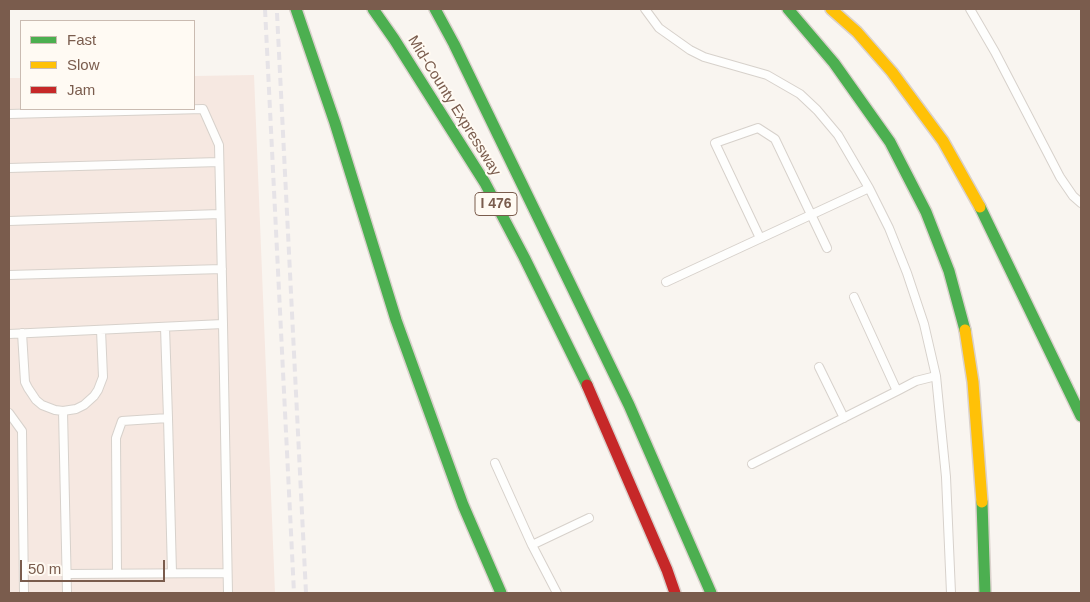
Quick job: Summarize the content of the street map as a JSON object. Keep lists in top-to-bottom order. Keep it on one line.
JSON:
{"streets":{"highway":["Mid-County Expressway","I 476"]},"legend":["Fast","Slow","Jam"],"scale_bar":"50 m"}
